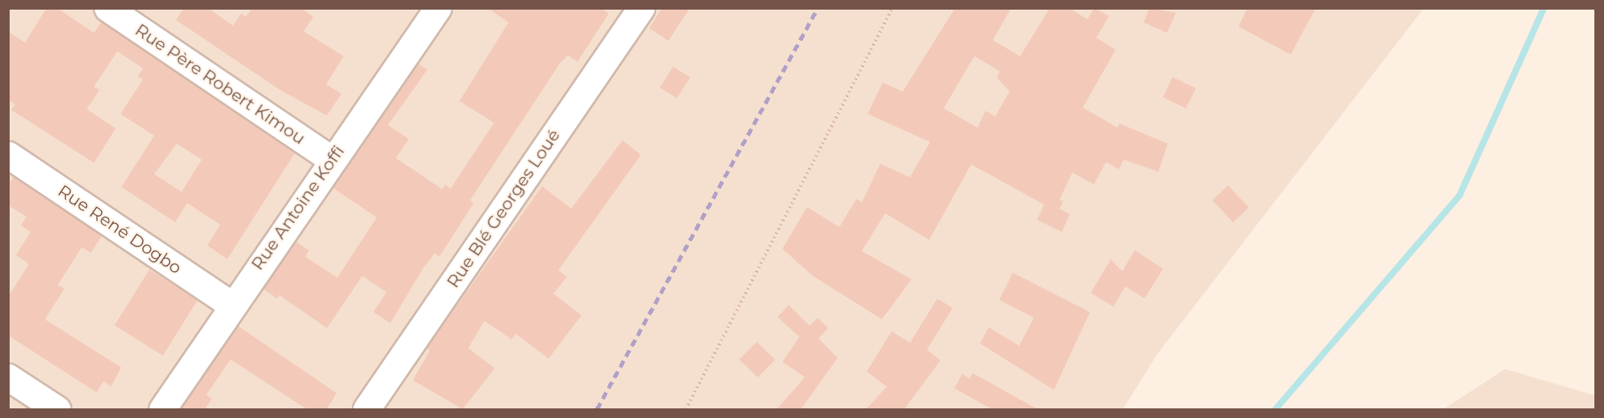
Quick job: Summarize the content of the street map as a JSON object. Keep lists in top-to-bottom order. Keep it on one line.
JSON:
{"streets":{"street":["Rue Père Robert Kimou","Rue Antoine Koffi","Rue Blé Georges Loué","Rue René Dogbo"]},"crossings":[["Rue Père Robert Kimou","Rue Antoine Koffi"],["Rue Antoine Koffi","Rue René Dogbo"]]}
